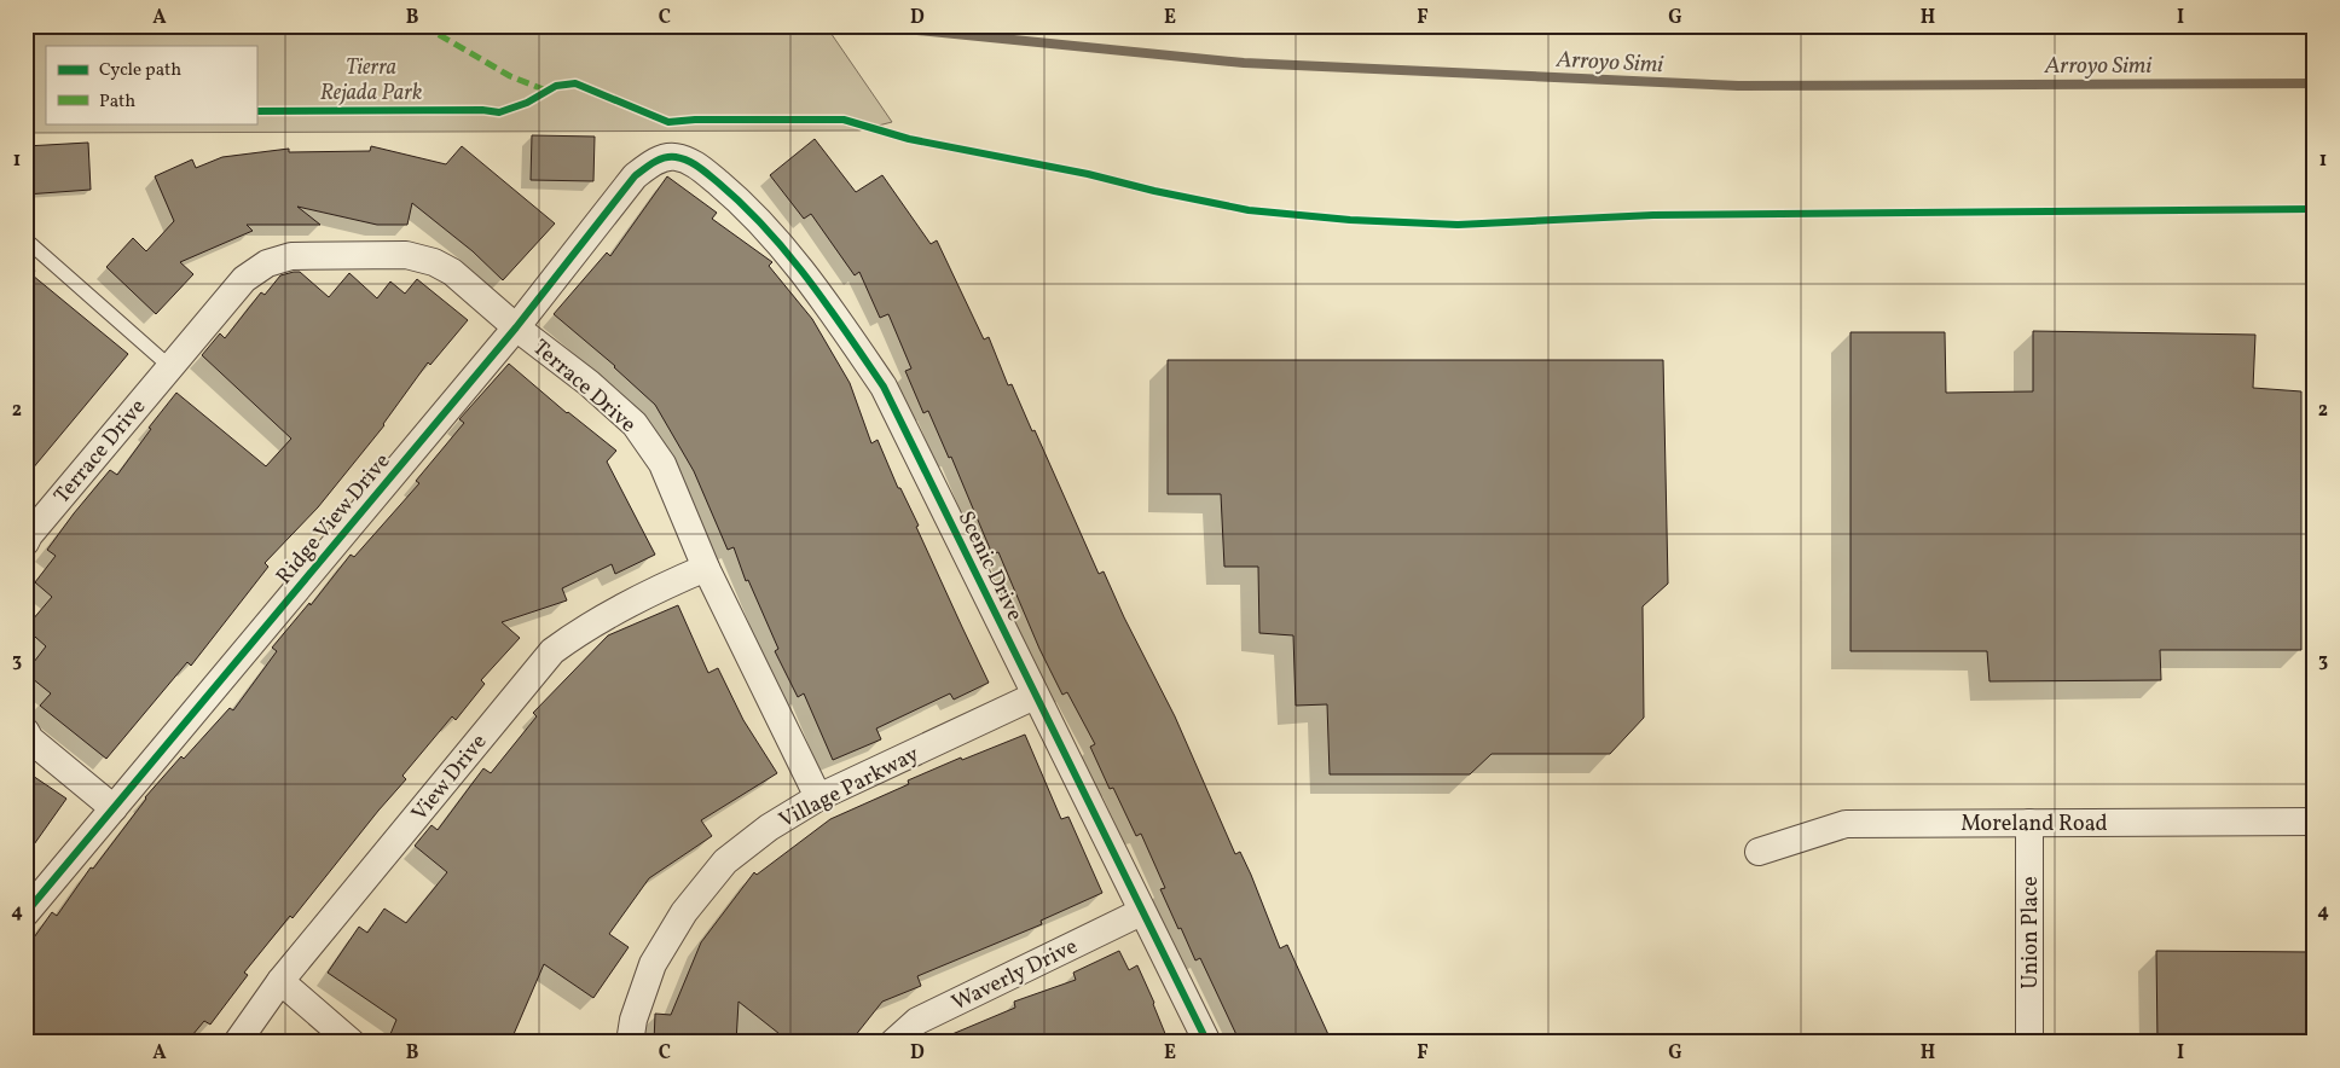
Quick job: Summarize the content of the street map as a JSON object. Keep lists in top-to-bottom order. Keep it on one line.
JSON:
{"streets":{"street":["Terrace Drive","Ridge View Drive","Scenic Drive","View Drive","Village Parkway","Moreland Road","Union Place","Waverly Drive"]},"crossings":[["Terrace Drive","Ridge View Drive"],["Terrace Drive","View Drive"],["Terrace Drive","Village Parkway"],["Ridge View Drive","Scenic Drive"],["Scenic Drive","Village Parkway"],["Scenic Drive","Waverly Drive"],["Moreland Road","Union Place"]],"water":["Arroyo Simi"],"parks":["Tierra Rejada Park"],"legend":["Cycle path","Path"],"grid":{"columns":["A","B","C","D","E","F","G","H","I"],"rows":["1","2","3","4"]}}
